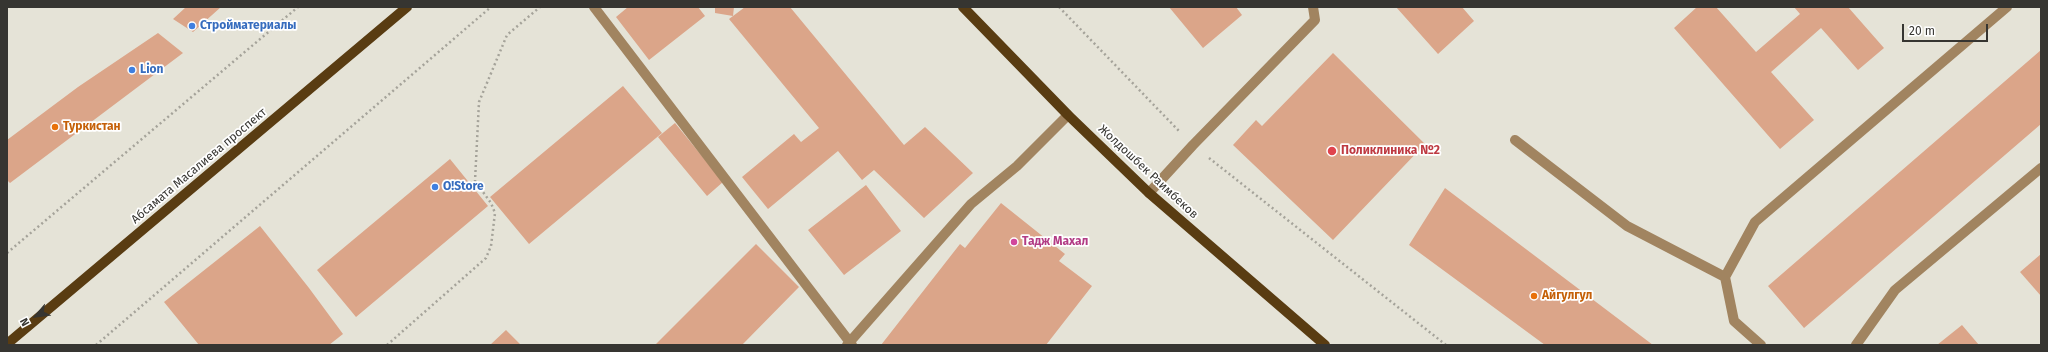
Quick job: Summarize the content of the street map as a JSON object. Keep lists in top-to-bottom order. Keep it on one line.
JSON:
{"streets":{"main road":["Абсамата Масалиева проспект","Жолдошбек Раимбеков"]},"places":["Стройматериалы","Lion","Туркистан","Поликлиника №2","O!Store","Тадж Махал","Айгулгул"],"scale_bar":"20 m","north":"bottom left"}
